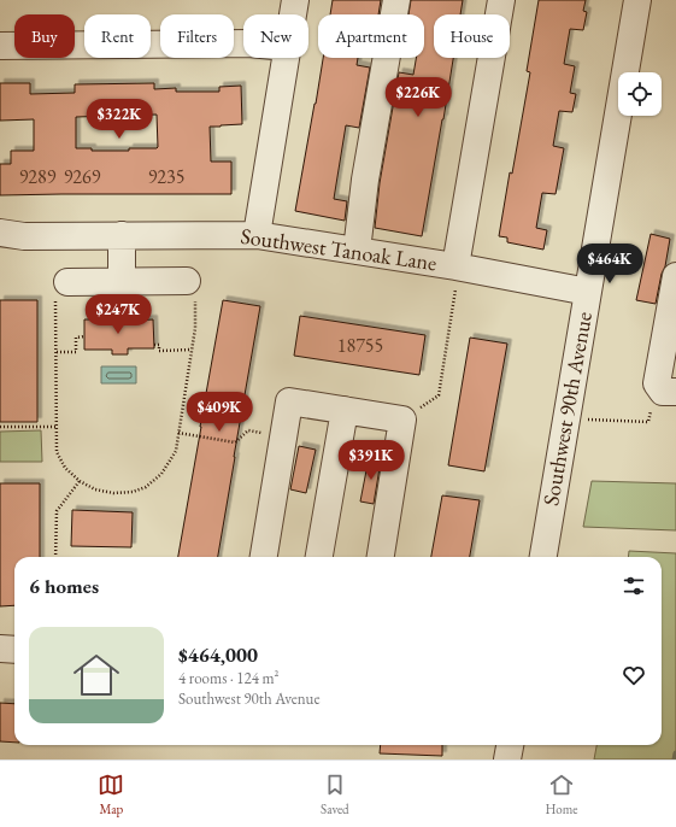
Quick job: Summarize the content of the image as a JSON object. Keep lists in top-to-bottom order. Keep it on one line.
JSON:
{"streets":{"street":["Southwest Tanoak Lane","Southwest 90th Avenue"]},"crossings":[["Southwest Tanoak Lane","Southwest 90th Avenue"]],"house_numbers":["9289","9269","9235","18755"],"page":{"chip":["Buy","Rent","Filters","New","Apartment","House"],"price":["$226K","$322K","$464K","$247K","$409K","$391K"],"heading":"6 homes","list":[{"name":"$464,000","note":"4 rooms · 124 m² · Southwest 90th Avenue"}],"tabs":["Map","Saved","Home"]}}
